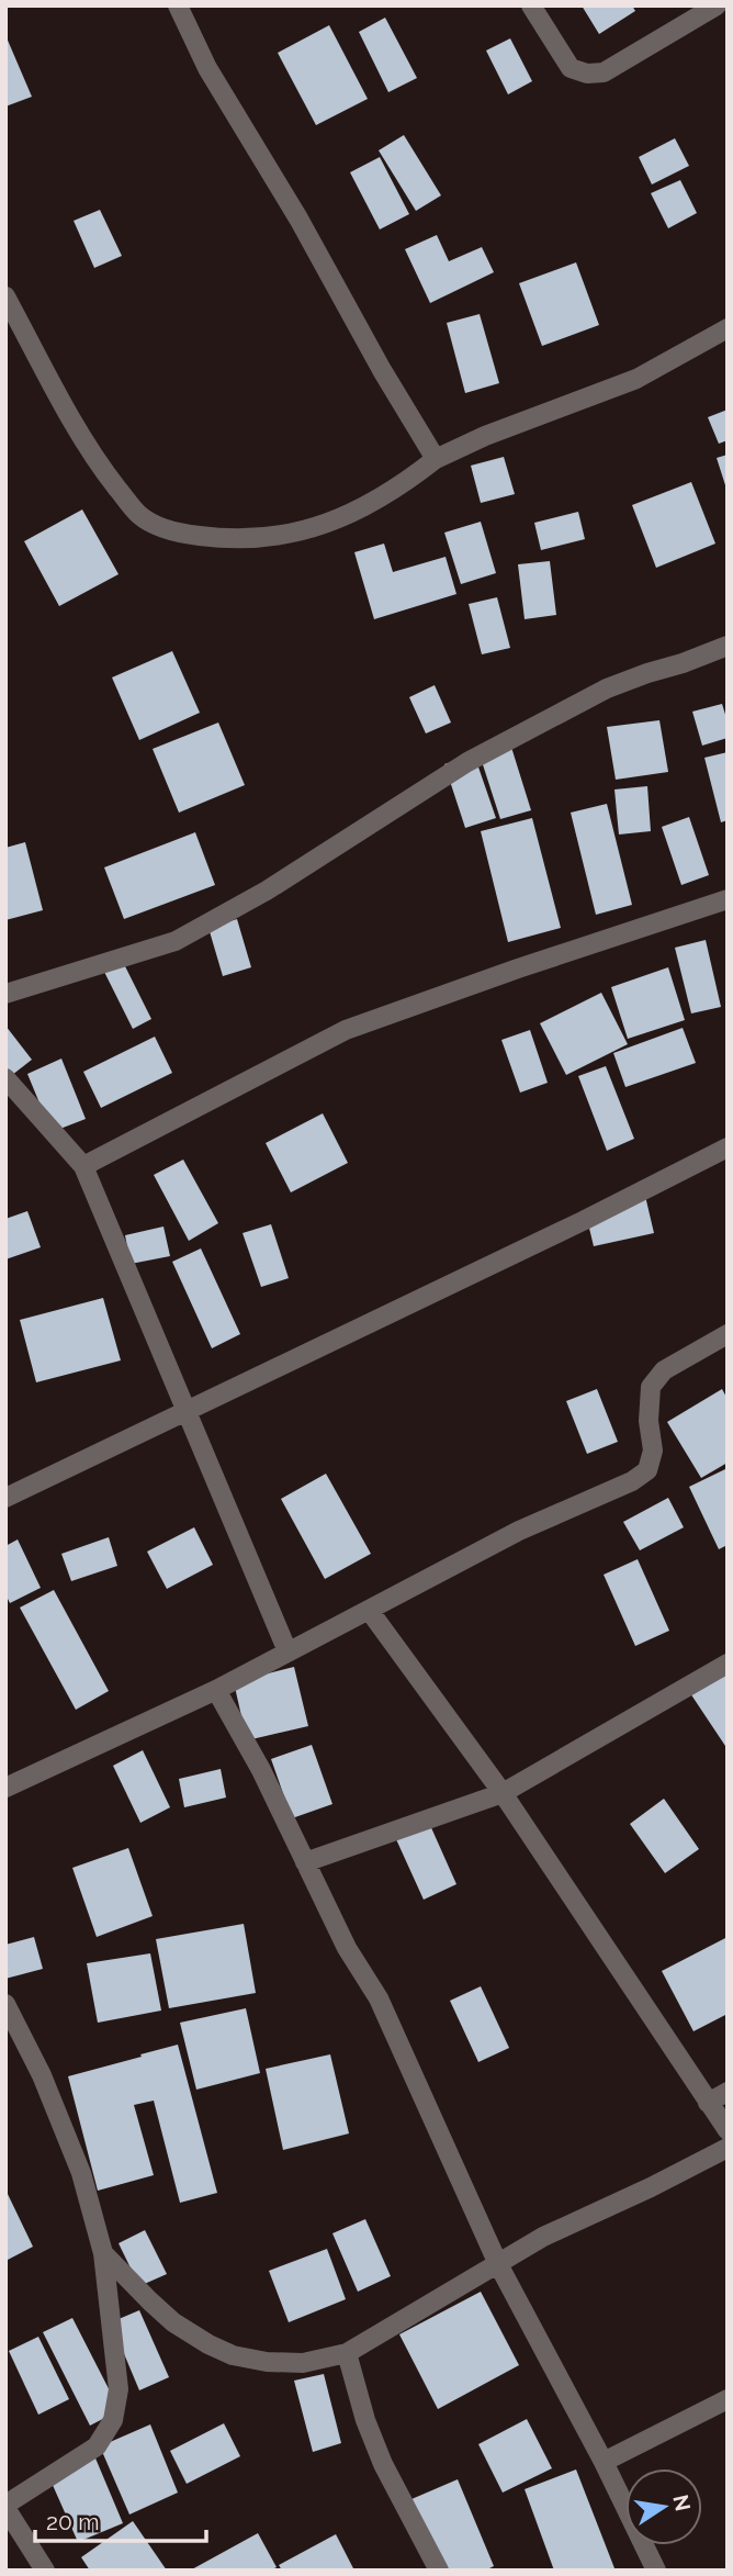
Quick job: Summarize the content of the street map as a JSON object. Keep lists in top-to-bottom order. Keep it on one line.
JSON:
{"scale_bar":"20 m","north":"right"}
